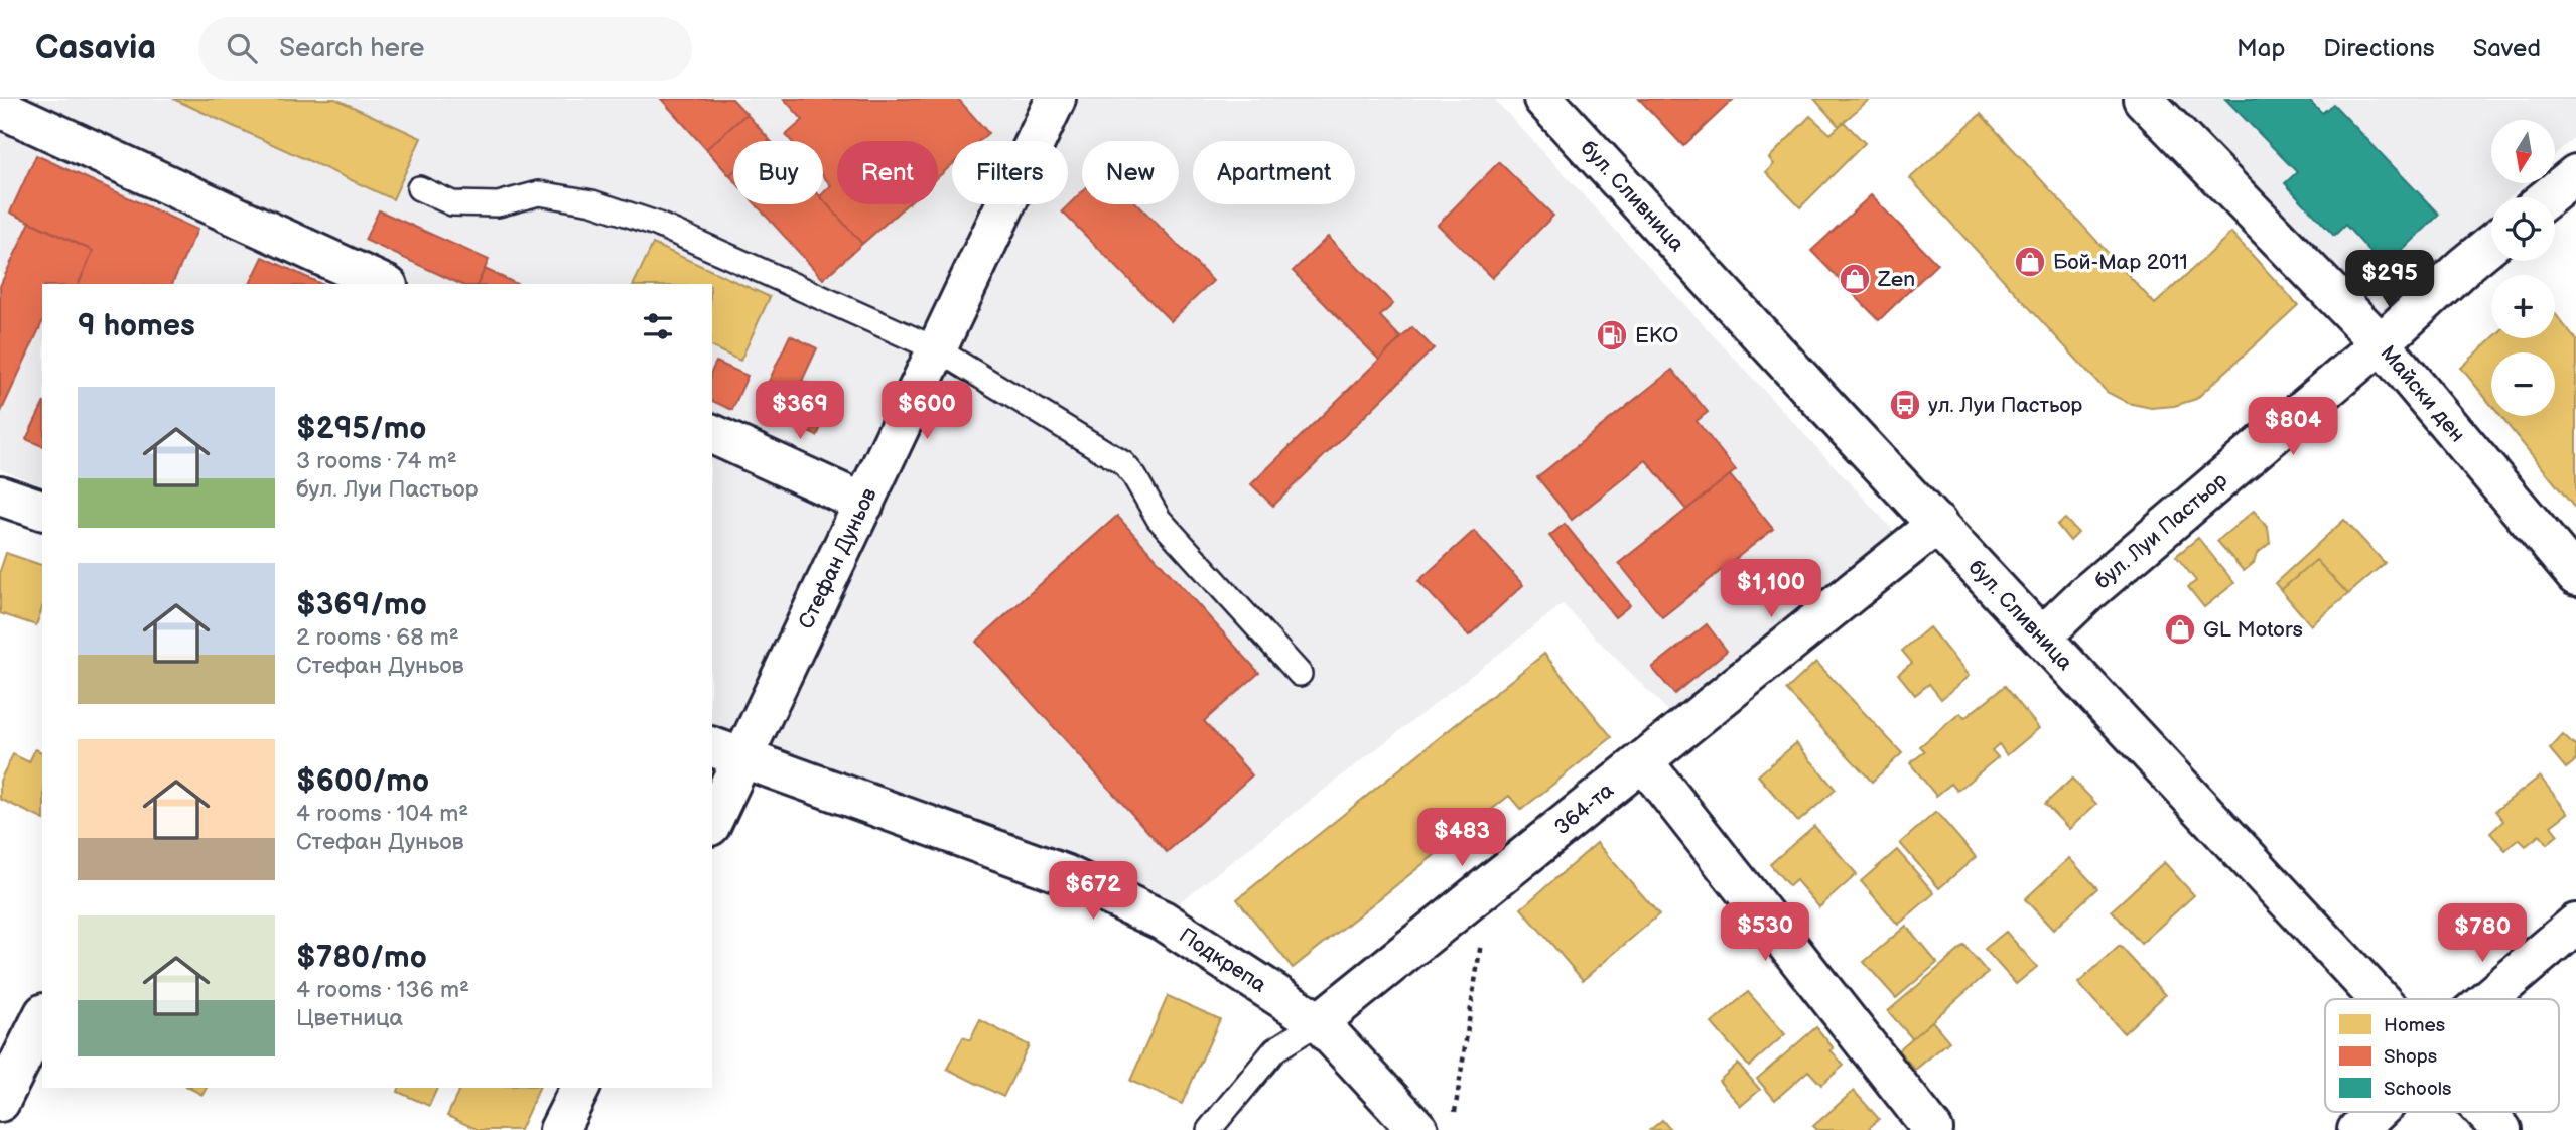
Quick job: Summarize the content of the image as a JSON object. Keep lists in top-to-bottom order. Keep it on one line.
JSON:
{"streets":{"street":["бул. Сливница","Майски ден","бул. Луи Пастьор","Стефан Дуньов","364-та","Подкрепа"]},"crossings":[["бул. Сливница","бул. Луи Пастьор"],["бул. Сливница","364-та"],["Майски ден","бул. Луи Пастьор"],["Стефан Дуньов","Подкрепа"],["364-та","Подкрепа"]],"places":{"shop":["Бой-Мар 2011","Zen","GL Motors"],"fuel station":["EKO"],"bus stop":["ул. Луи Пастьор"]},"legend":["Homes","Shops","Schools"],"north":"bottom","page":{"header":"Casavia","search":"Search here","nav":["Map","Directions","Saved"],"map_buttons":["+","−"],"chip":["Buy","Rent","Filters","New","Apartment"],"price":["$295","$369","$600","$804","$1,100","$483","$672","$530","$780"],"heading":"9 homes","list":[{"name":"$295/mo","note":"3 rooms · 74 m² · бул. Луи Пастьор"},{"name":"$369/mo","note":"2 rooms · 68 m² · Стефан Дуньов"},{"name":"$600/mo","note":"4 rooms · 104 m² · Стефан Дуньов"},{"name":"$780/mo","note":"4 rooms · 136 m² · Цветница"}]}}
